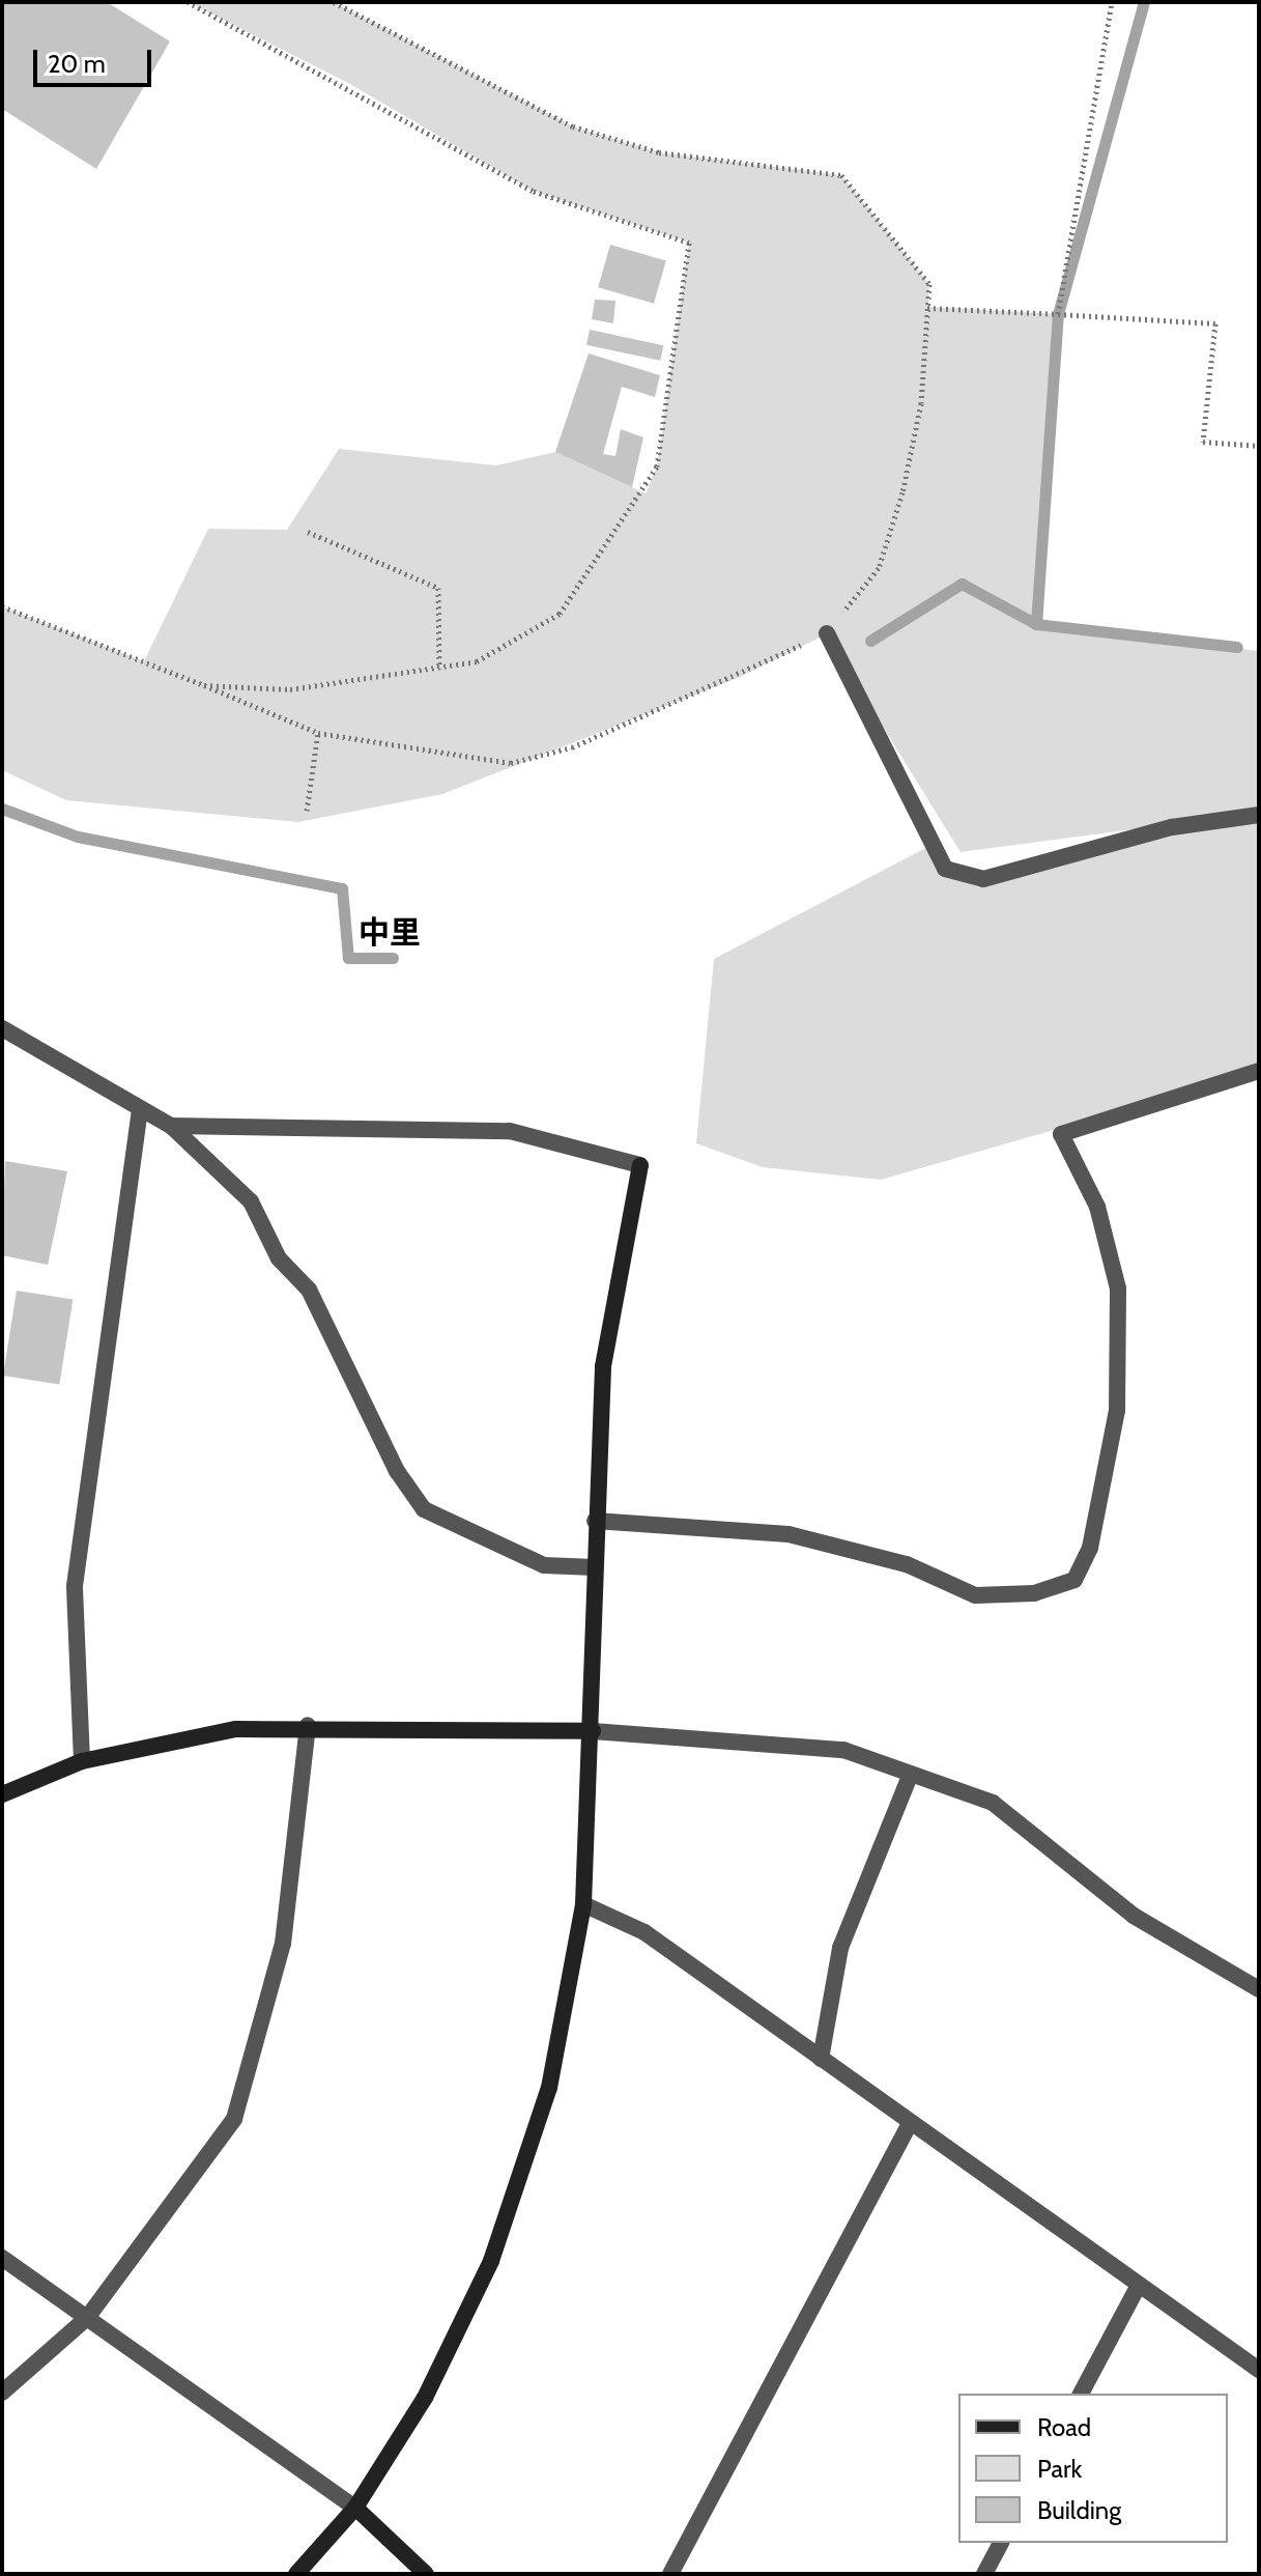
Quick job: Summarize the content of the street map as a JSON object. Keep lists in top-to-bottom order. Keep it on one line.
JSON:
{"districts":["中里"],"legend":["Road","Park","Building"],"scale_bar":"20 m"}
